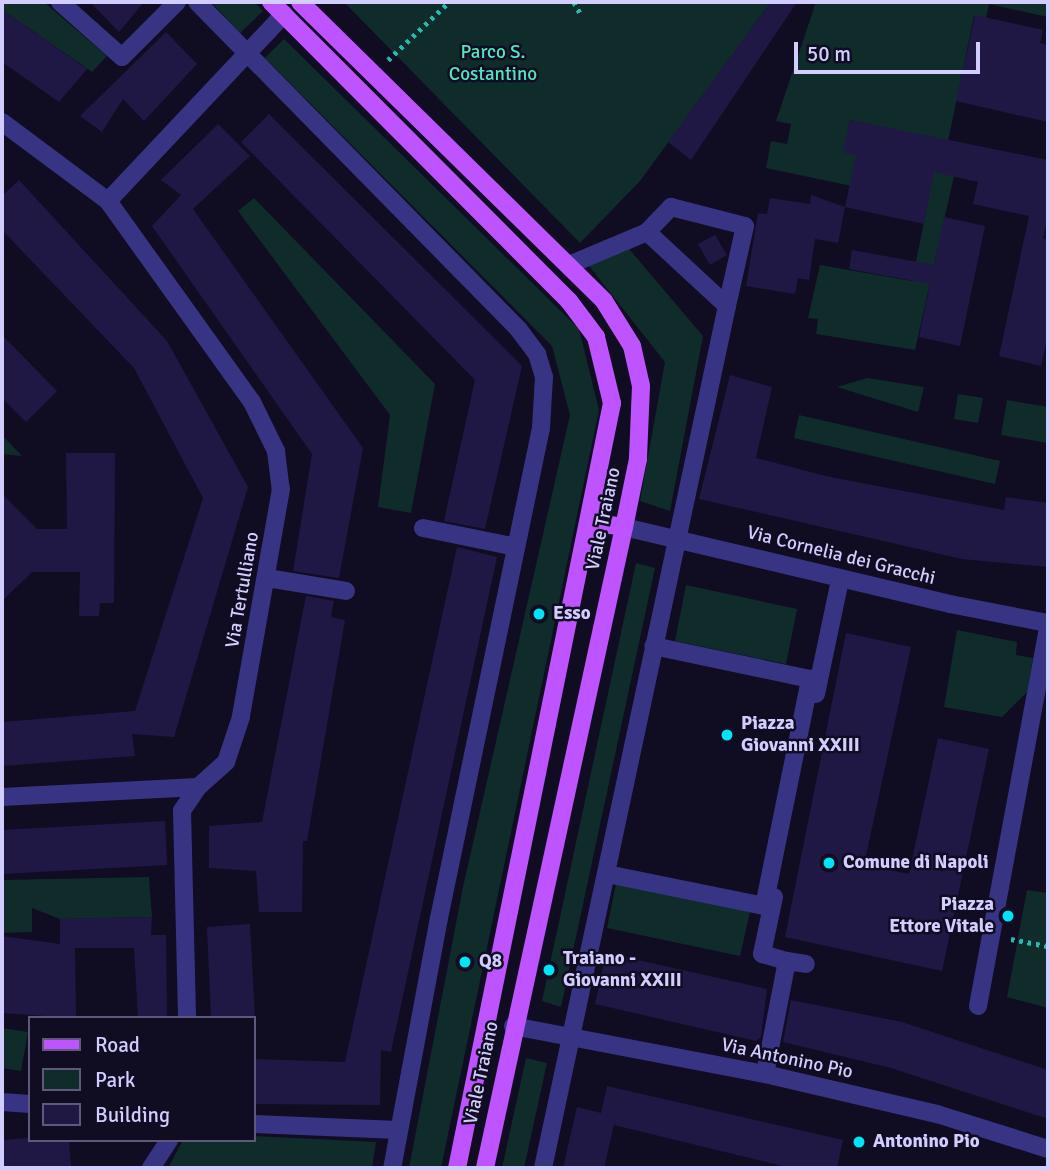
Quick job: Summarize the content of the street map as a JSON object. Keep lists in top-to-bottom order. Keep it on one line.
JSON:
{"streets":{"main road":["Viale Traiano"],"street":["Via Cornelia dei Gracchi","Via Tertulliano","Via Antonino Pio"]},"crossings":[["Viale Traiano","Via Cornelia dei Gracchi"],["Viale Traiano","Via Antonino Pio"]],"parks":["Parco S. Costantino"],"places":["Esso","Piazza Giovanni XXIII","Comune di Napoli","Piazza Ettore Vitale","Q8","Traiano - Giovanni XXIII","Antonino Pio"],"legend":["Road","Park","Building"],"scale_bar":"50 m"}
